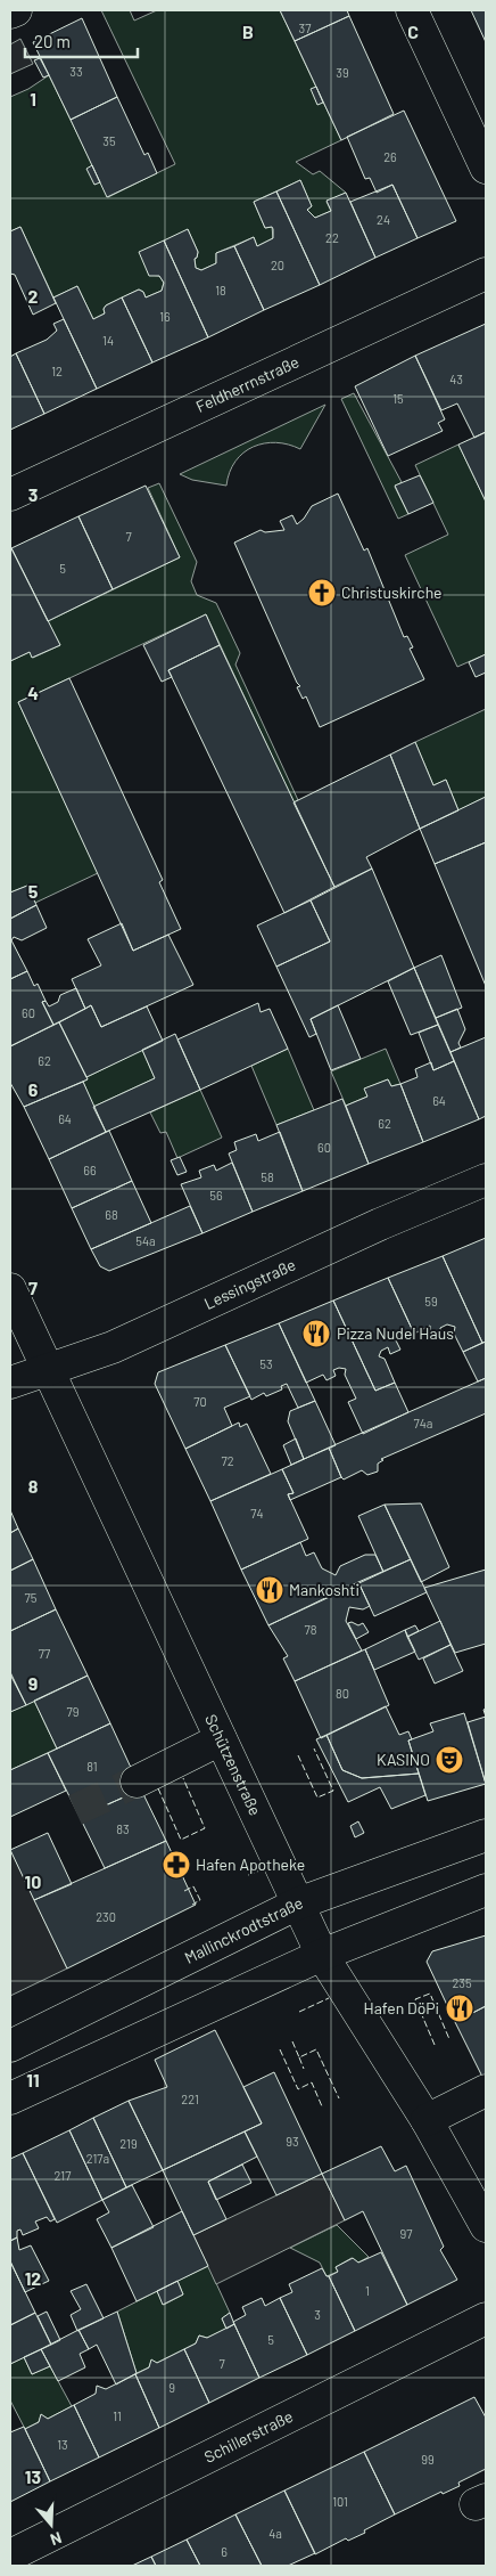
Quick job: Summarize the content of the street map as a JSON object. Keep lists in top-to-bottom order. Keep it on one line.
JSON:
{"streets":{"street":["Feldherrnstraße","Lessingstraße","Schützenstraße","Mallinckrodtstraße","Schillerstraße"]},"crossings":[["Lessingstraße","Schützenstraße"],["Schützenstraße","Mallinckrodtstraße"]],"places":{"church":["Christuskirche"],"restaurant":["Pizza Nudel Haus","Mankoshti","Hafen DöPi"],"theatre":["KASINO"],"pharmacy":["Hafen Apotheke"]},"house_numbers":["37","33","39","35","26","24","22","20","18","16","14","12","43","15","7","5","60","62","64","64","62","60","66","58","56","68","54a","59","53","70","74a","72","74","75","78","77","80","79","81","83","230","235","221","93","219","217a","217","97","1","3","5","7","9","11","13","99","101","4a","6"],"scale_bar":"20 m","north":"bottom","grid":{"columns":["B","C"],"rows":["1","2","3","4","5","6","7","8","9","10","11","12","13"]}}
